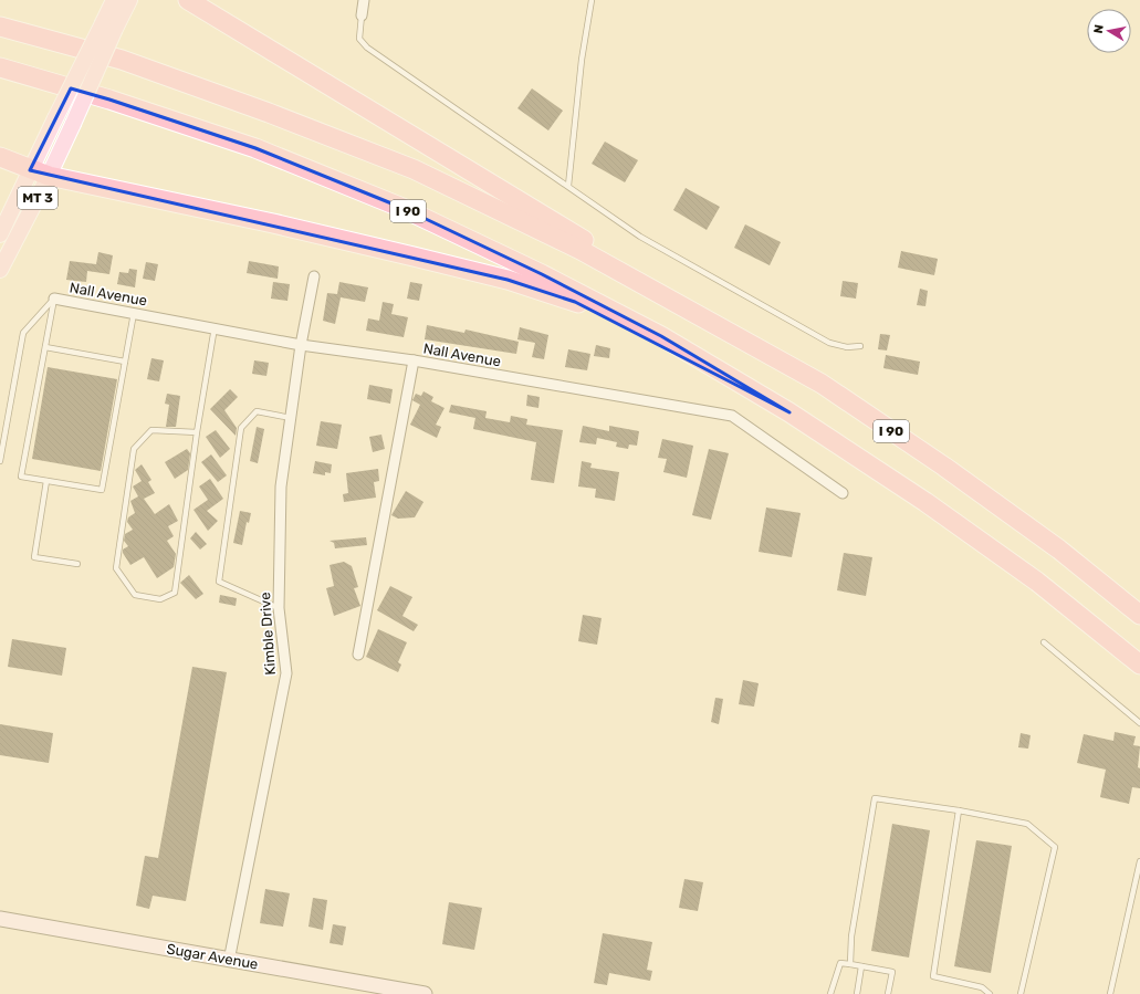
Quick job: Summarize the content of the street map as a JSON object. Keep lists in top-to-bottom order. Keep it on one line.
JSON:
{"streets":{"highway":["I 90"],"main road":["MT 3","Sugar Avenue"],"street":["Nall Avenue","Kimble Drive"]},"crossings":[["Nall Avenue","Kimble Drive"],["Kimble Drive","Sugar Avenue"]],"north":"left"}
